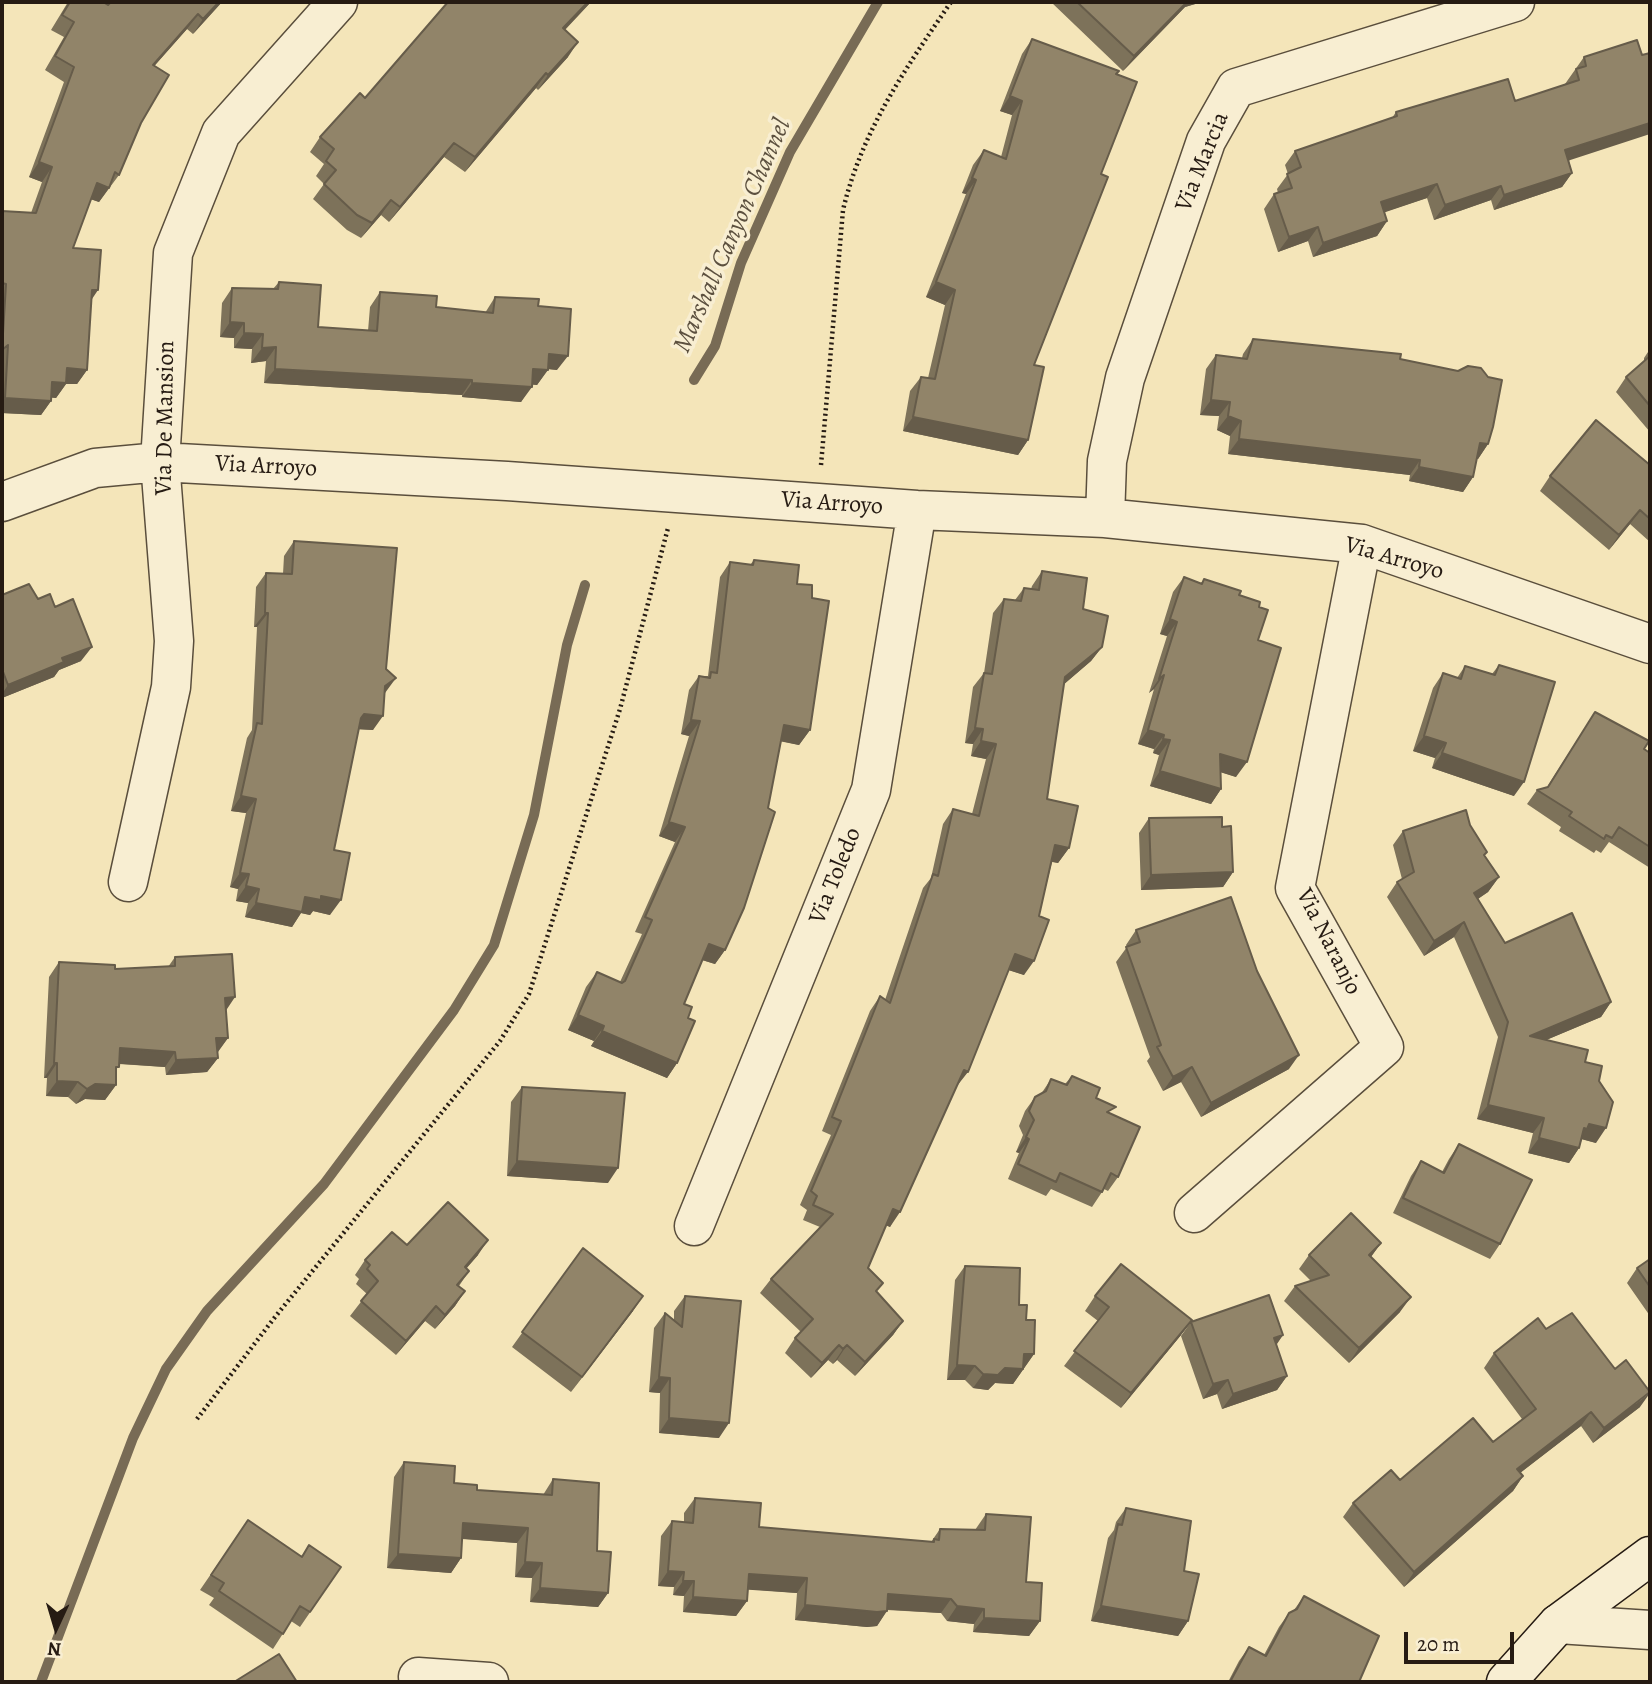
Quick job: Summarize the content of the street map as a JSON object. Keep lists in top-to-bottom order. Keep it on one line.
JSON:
{"streets":{"street":["Via Marcia","Via De Mansion","Via Arroyo","Via Toledo","Via Naranjo"]},"crossings":[["Via Marcia","Via Arroyo"],["Via De Mansion","Via Arroyo"],["Via Arroyo","Via Toledo"],["Via Arroyo","Via Naranjo"]],"water":["Marshall Canyon Channel"],"scale_bar":"20 m","north":"bottom"}
